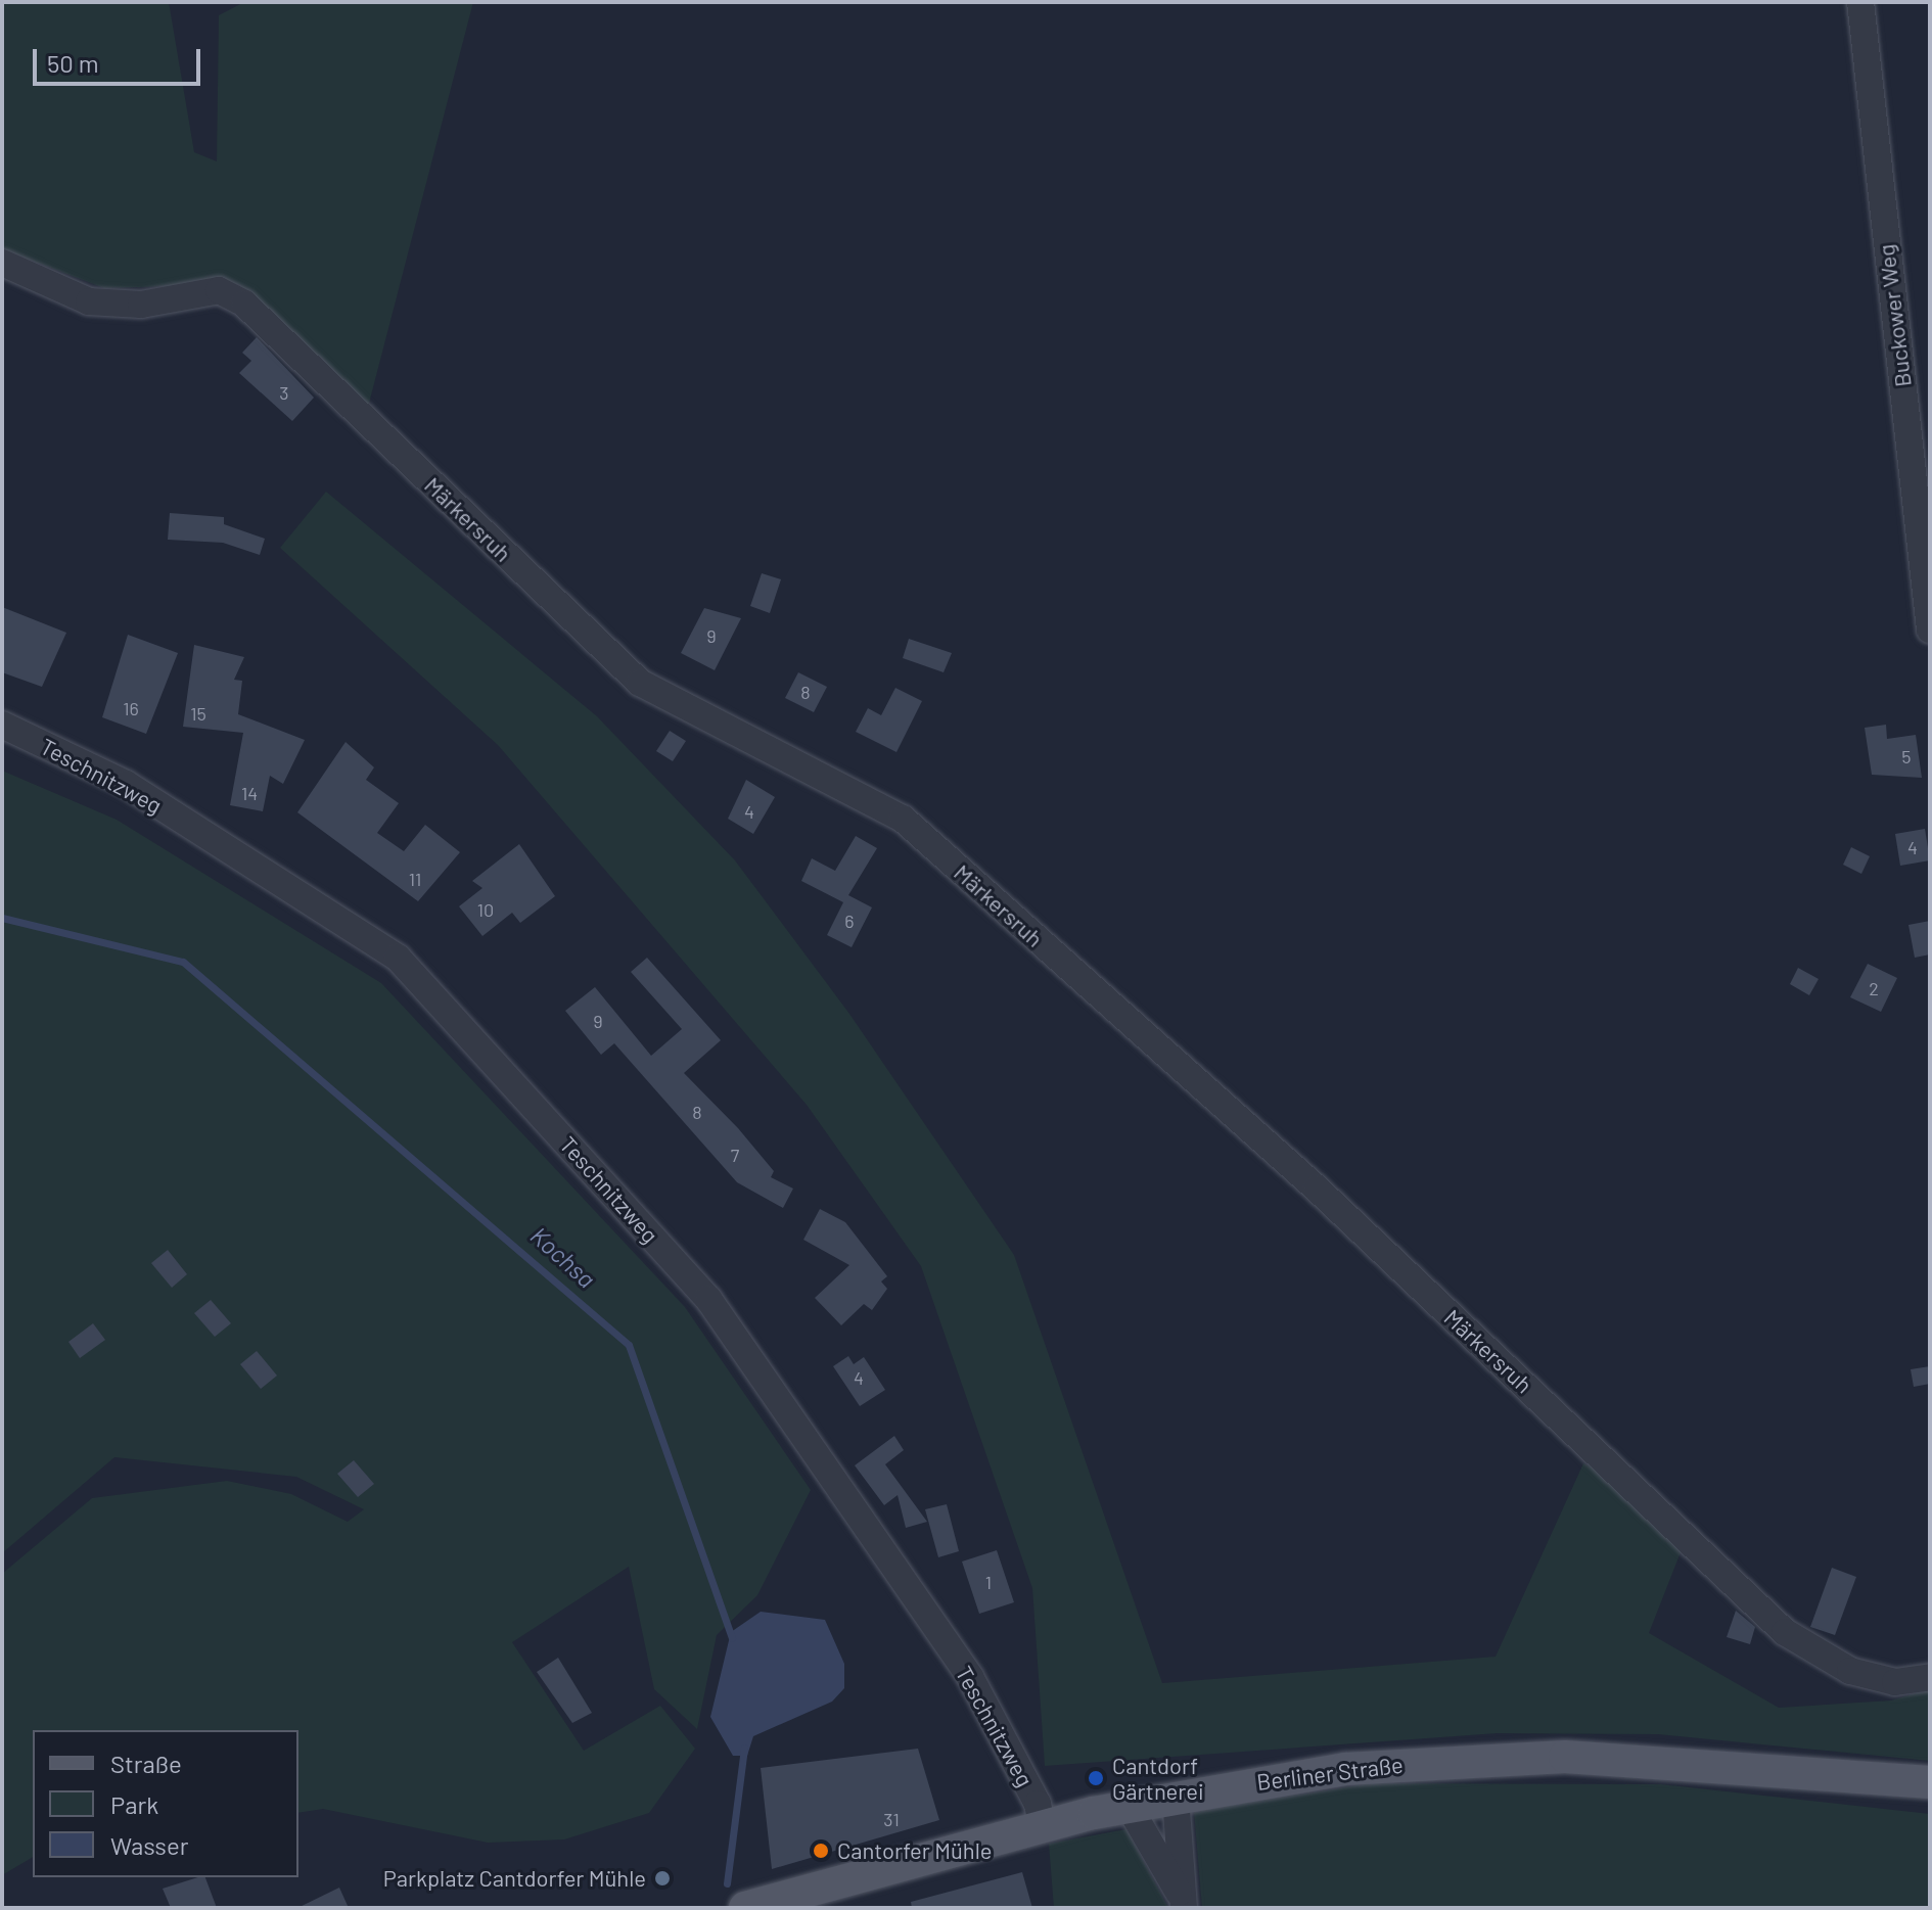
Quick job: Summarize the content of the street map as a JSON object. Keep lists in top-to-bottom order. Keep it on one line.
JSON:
{"streets":{"main road":["Berliner Straße"],"street":["Buckower Weg","Märkersruh","Teschnitzweg"]},"crossings":[["Teschnitzweg","Berliner Straße"]],"water":["Kochsa"],"places":["Cantdorf Gärtnerei","Cantorfer Mühle","Parkplatz Cantdorfer Mühle"],"house_numbers":["3","9","8","16","15","5","14","4","4","11","10","6","2","9","8","7","4","1","31"],"legend":["Straße","Park","Wasser"],"scale_bar":"50 m"}
